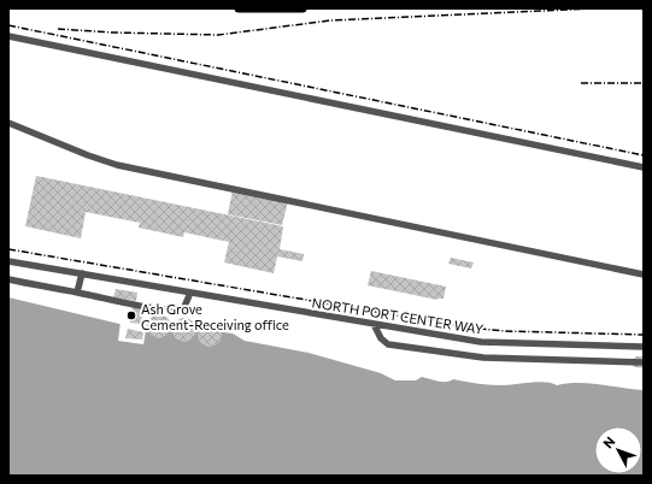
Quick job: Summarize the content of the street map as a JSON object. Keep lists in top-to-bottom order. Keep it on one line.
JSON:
{"streets":{"lane":["NORTH PORT CENTER WAY"]},"places":["Ash Grove Cement-Receiving office"],"north":"top left"}
